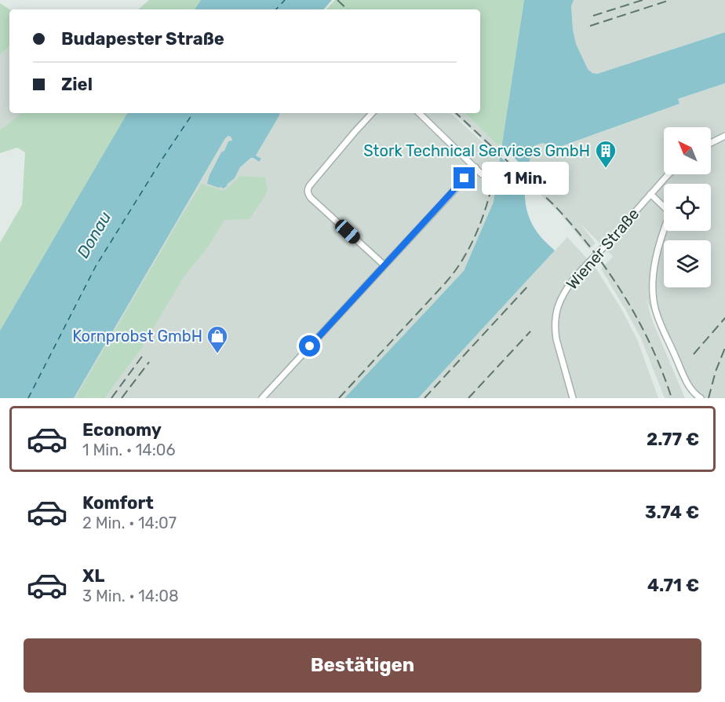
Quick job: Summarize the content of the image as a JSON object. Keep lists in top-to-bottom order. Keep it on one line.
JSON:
{"streets":{"street":["Wiener Straße"]},"water":["Donau"],"places":{"building":["Stork Technical Services GmbH"],"shop":["Kornprobst GmbH"]},"north":"top left","page":{"banner":["Budapester Straße","Ziel"],"bubble":"1 Min.","list":[{"name":"Economy","note":"1 Min. · 14:06","value":"2.77 €"},{"name":"Komfort","note":"2 Min. · 14:07","value":"3.74 €"},{"name":"XL","note":"3 Min. · 14:08","value":"4.71 €"}],"buttons":"Bestätigen"}}
